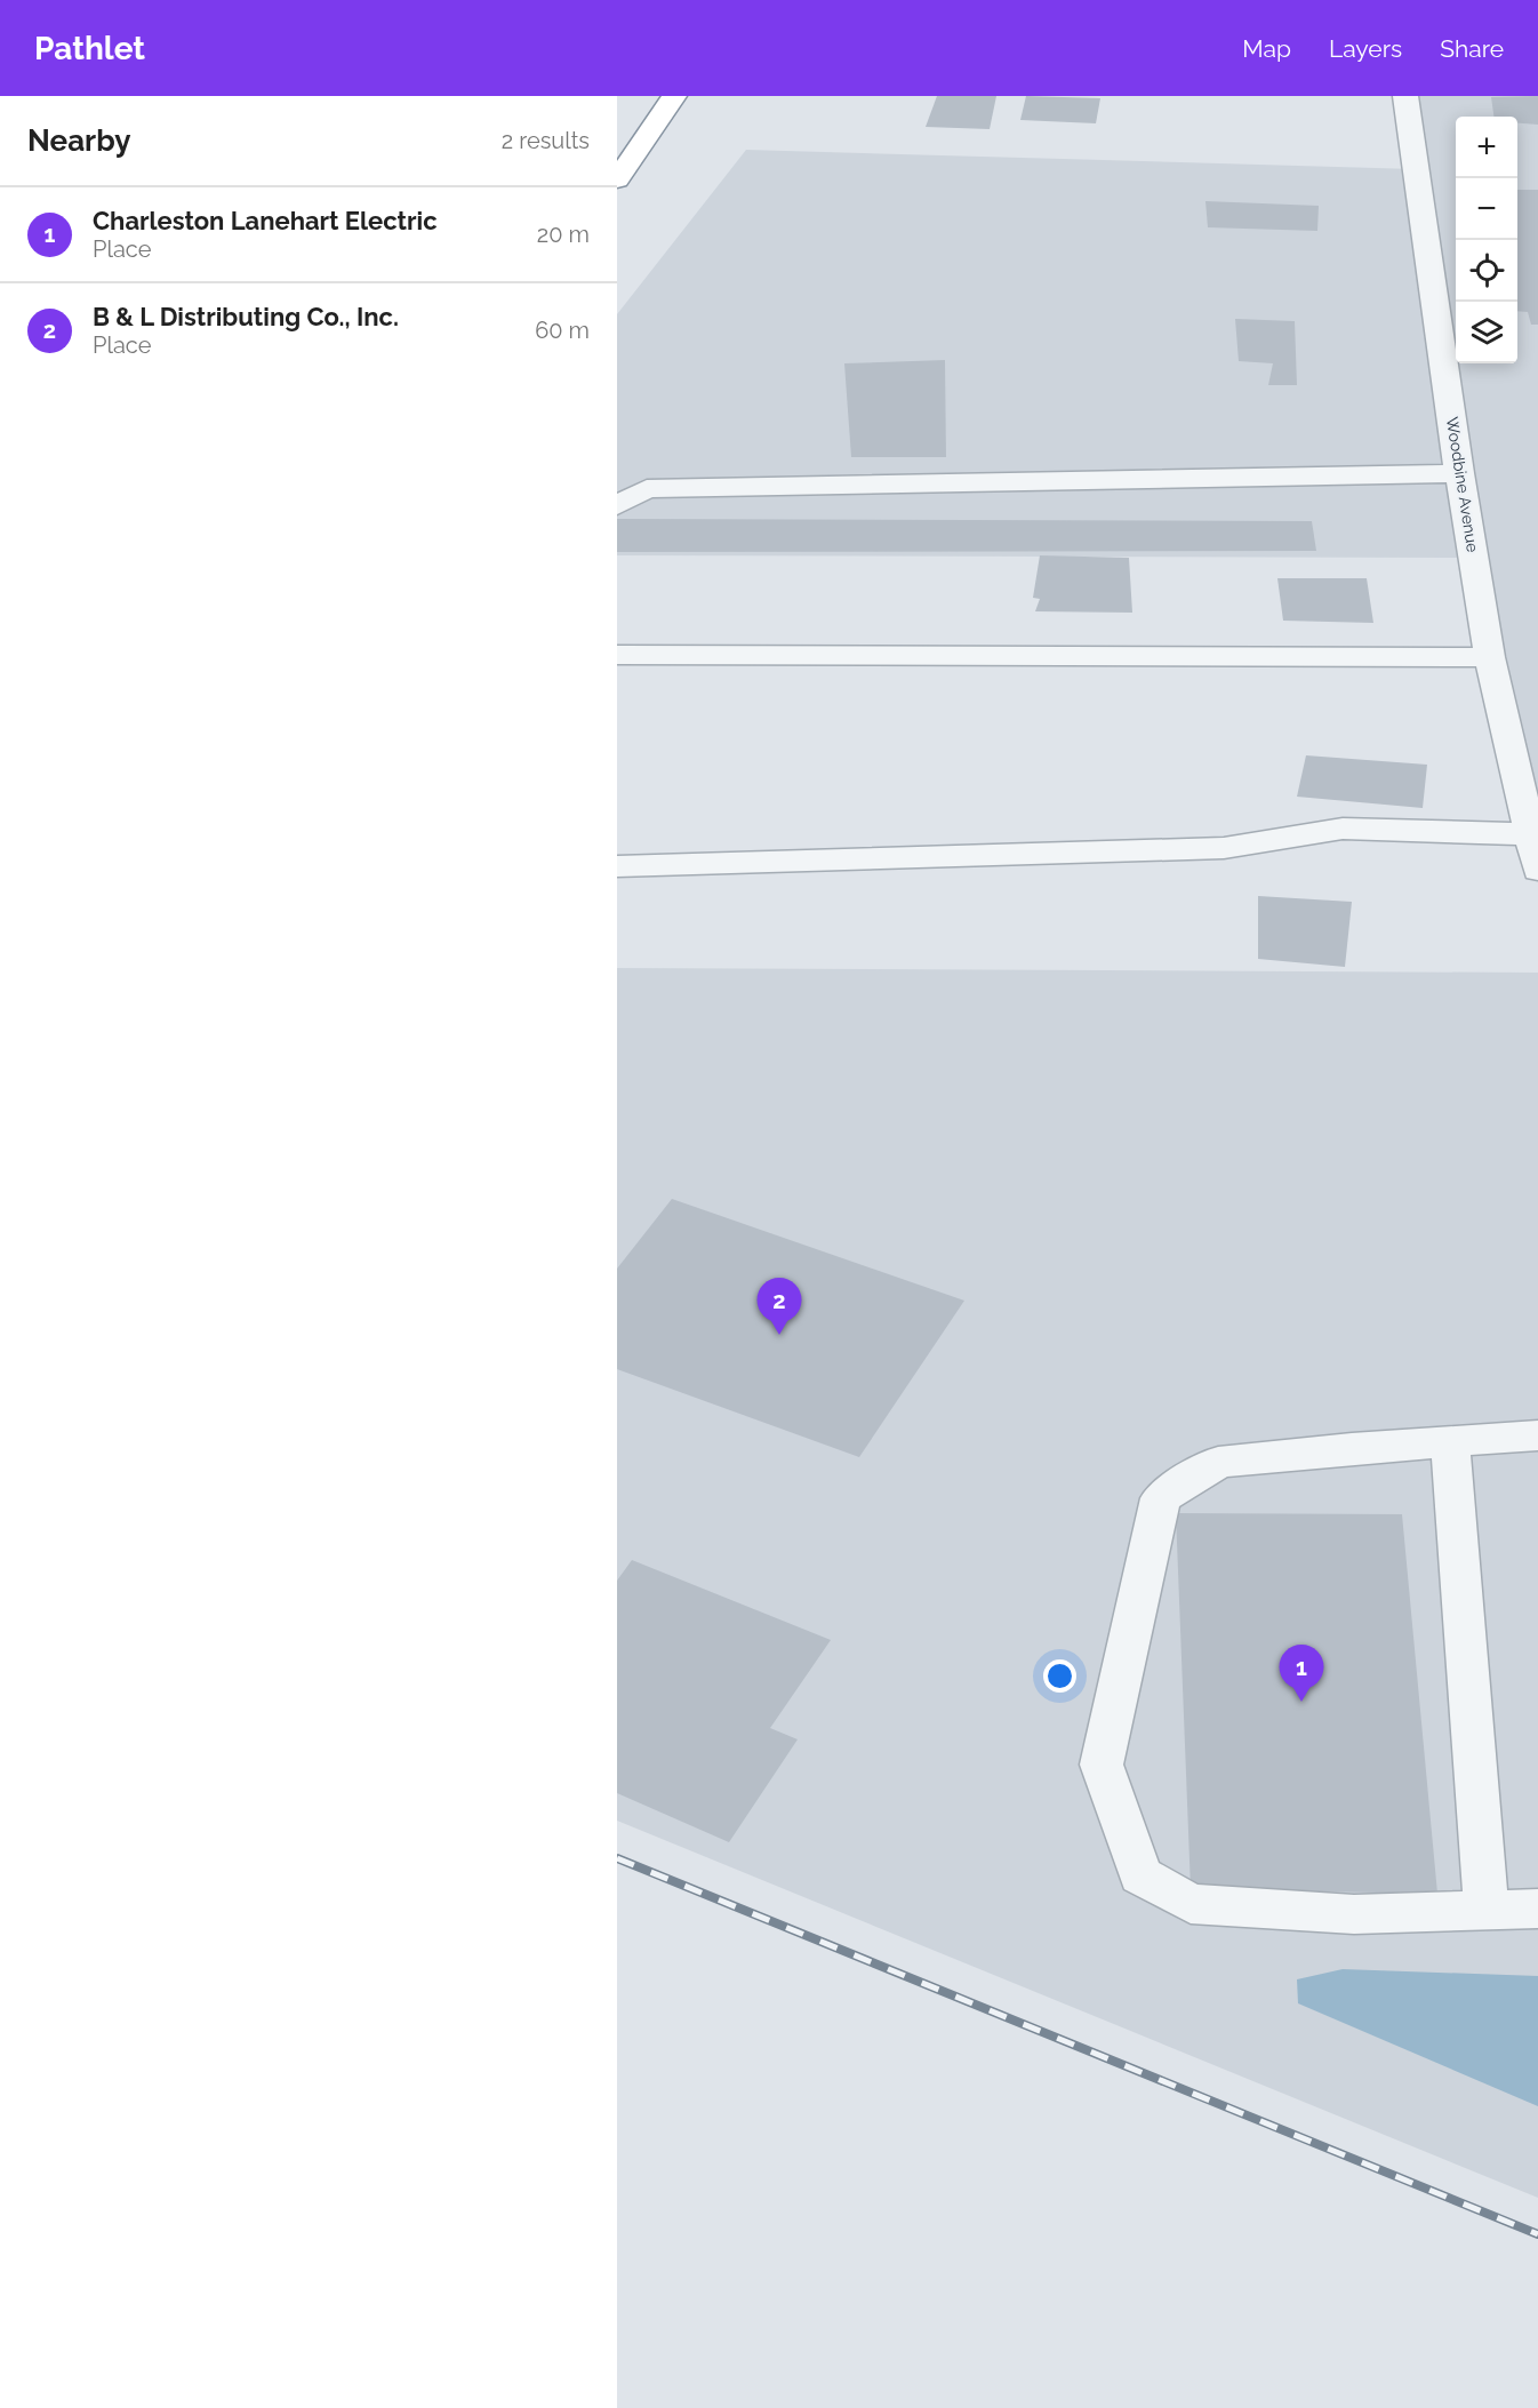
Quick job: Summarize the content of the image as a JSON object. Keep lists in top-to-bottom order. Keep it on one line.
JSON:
{"streets":{"street":["Woodbine Avenue"]},"page":{"header":"Pathlet","nav":["Map","Layers","Share"],"heading":["Nearby","2 results"],"map_buttons":["+","−"],"list":[{"mark":"1","name":"Charleston Lanehart Electric","note":"Place","value":"20 m"},{"mark":"2","name":"B & L Distributing Co., Inc.","note":"Place","value":"60 m"}],"pins":["2","1"]}}
